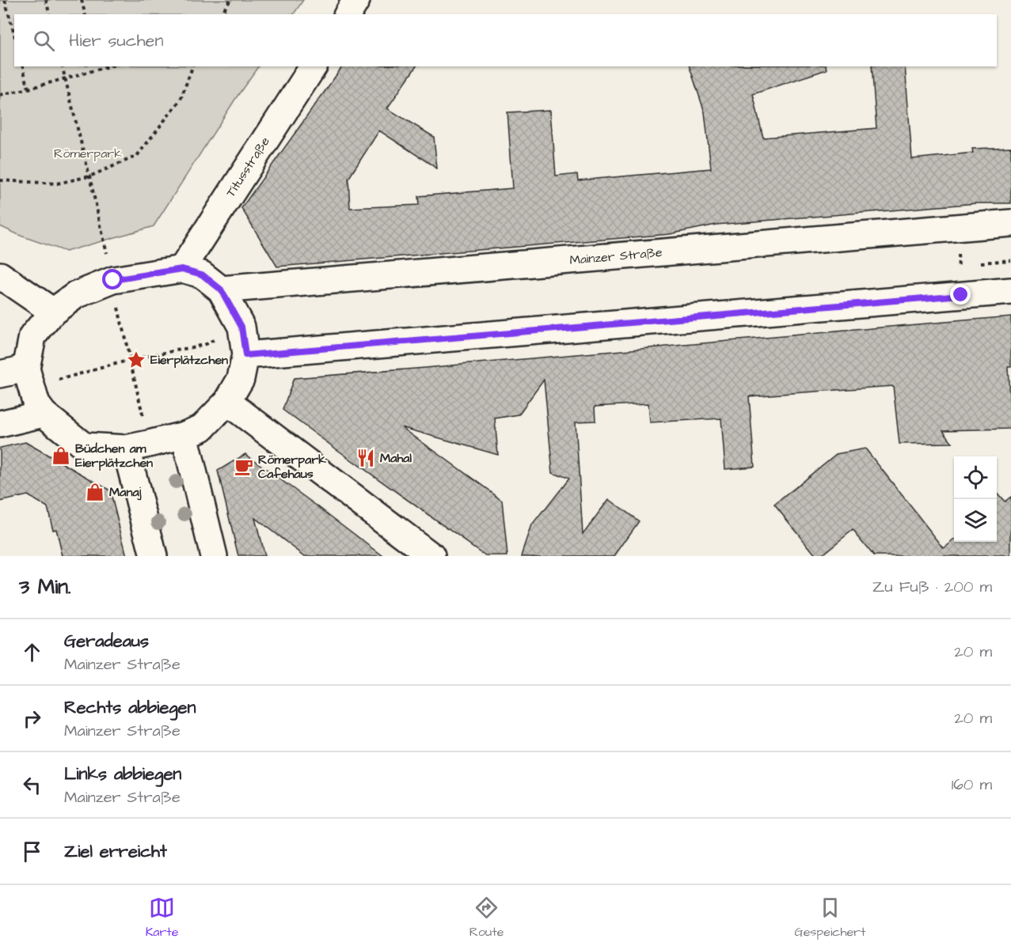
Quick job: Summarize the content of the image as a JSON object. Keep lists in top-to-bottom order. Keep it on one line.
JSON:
{"streets":{"street":["Titusstraße","Mainzer Straße"]},"parks":["Römerpark"],"places":{"place":["Eierplätzchen"],"shop":["Büdchen am Eierplätzchen","Manaj"],"restaurant":["Mahal"],"cafe":["Römerpark Cafehaus"]},"page":{"search":"Hier suchen","heading":["3 Min.","Zu Fuß · 200 m"],"list":[["Geradeaus","Mainzer Straße","20 m"],["Rechts abbiegen","Mainzer Straße","20 m"],["Links abbiegen","Mainzer Straße","160 m"],"Ziel erreicht"],"nav":["Karte","Route","Gespeichert"]}}
